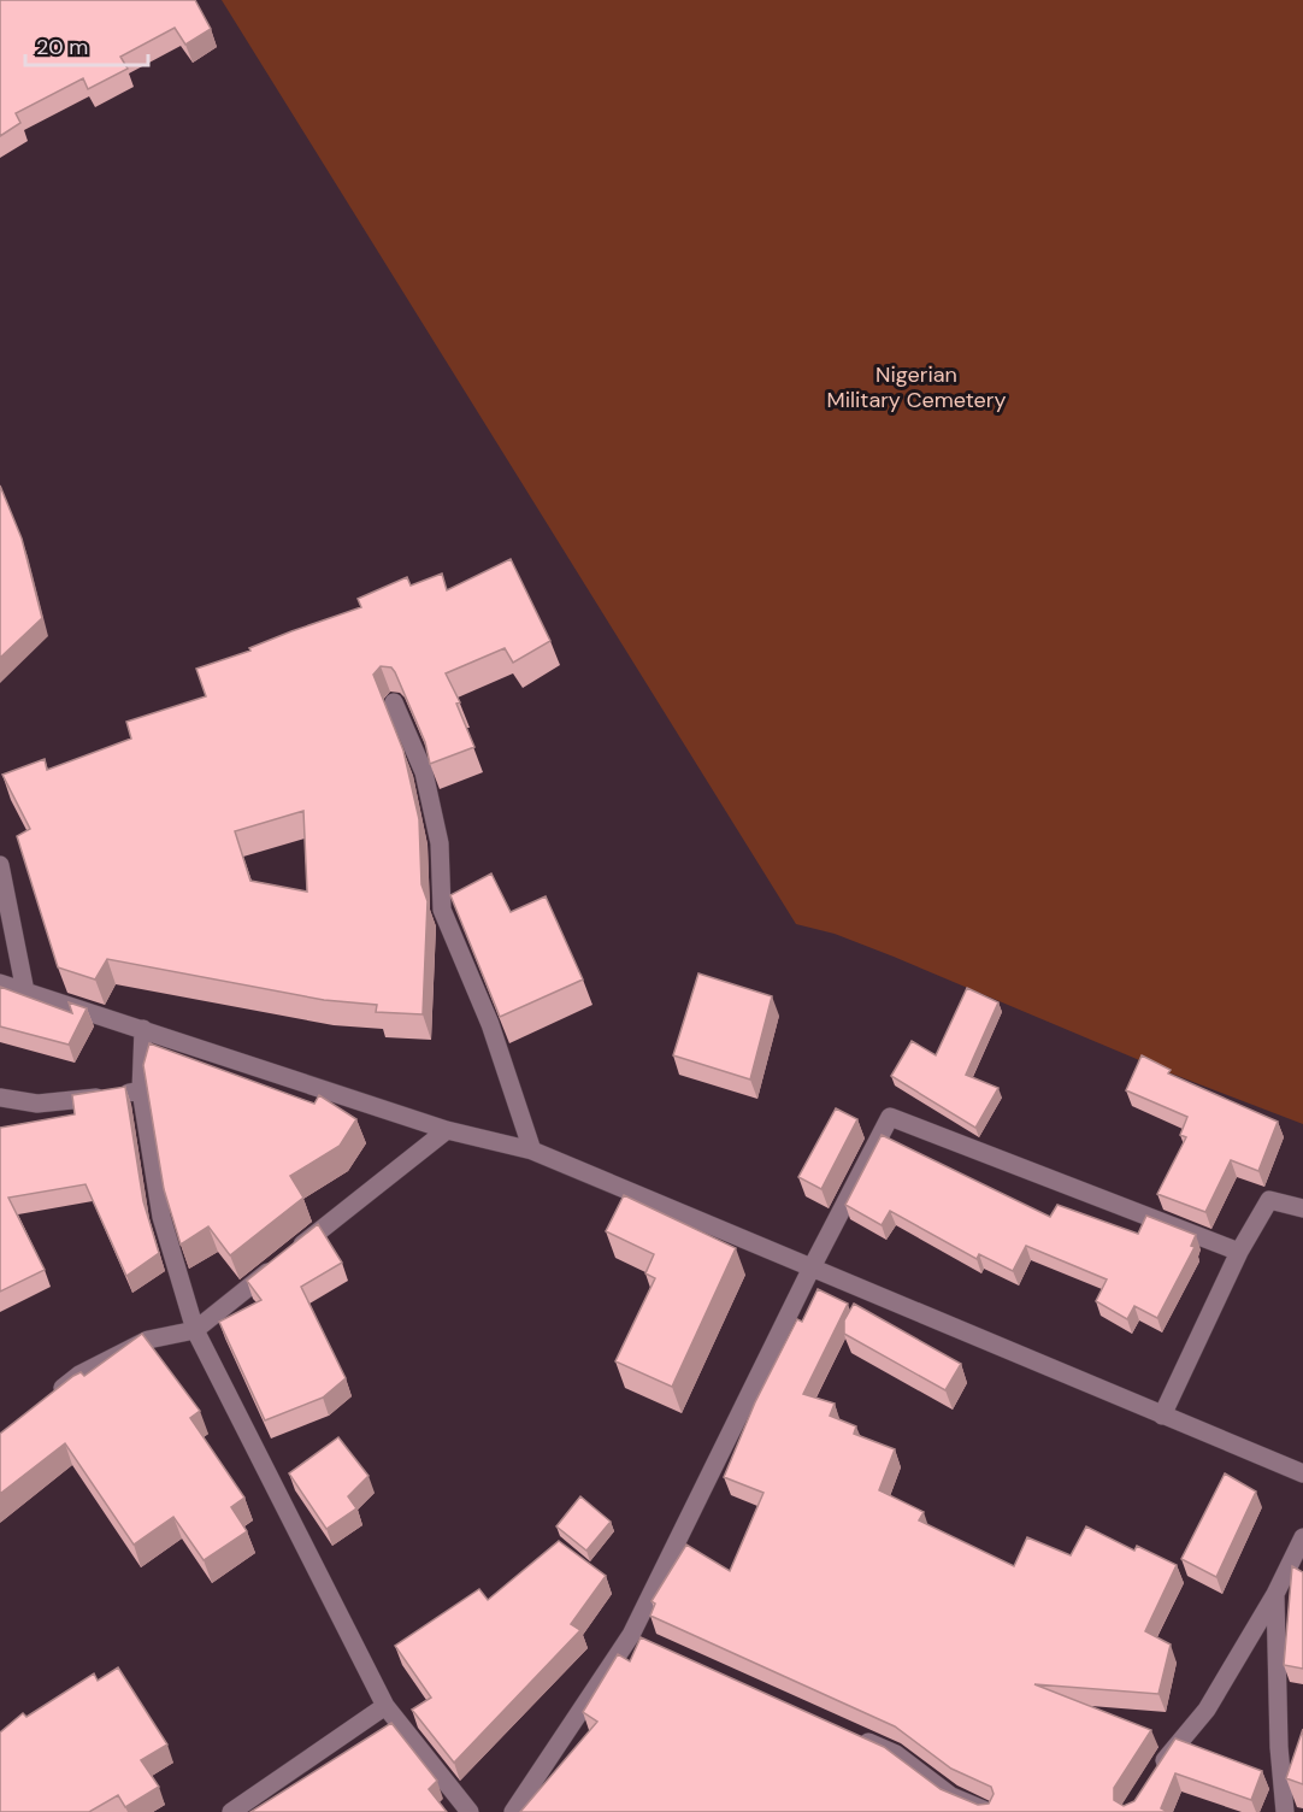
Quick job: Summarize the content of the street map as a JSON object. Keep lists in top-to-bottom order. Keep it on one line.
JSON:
{"parks":["Nigerian Military Cemetery"],"scale_bar":"20 m"}
